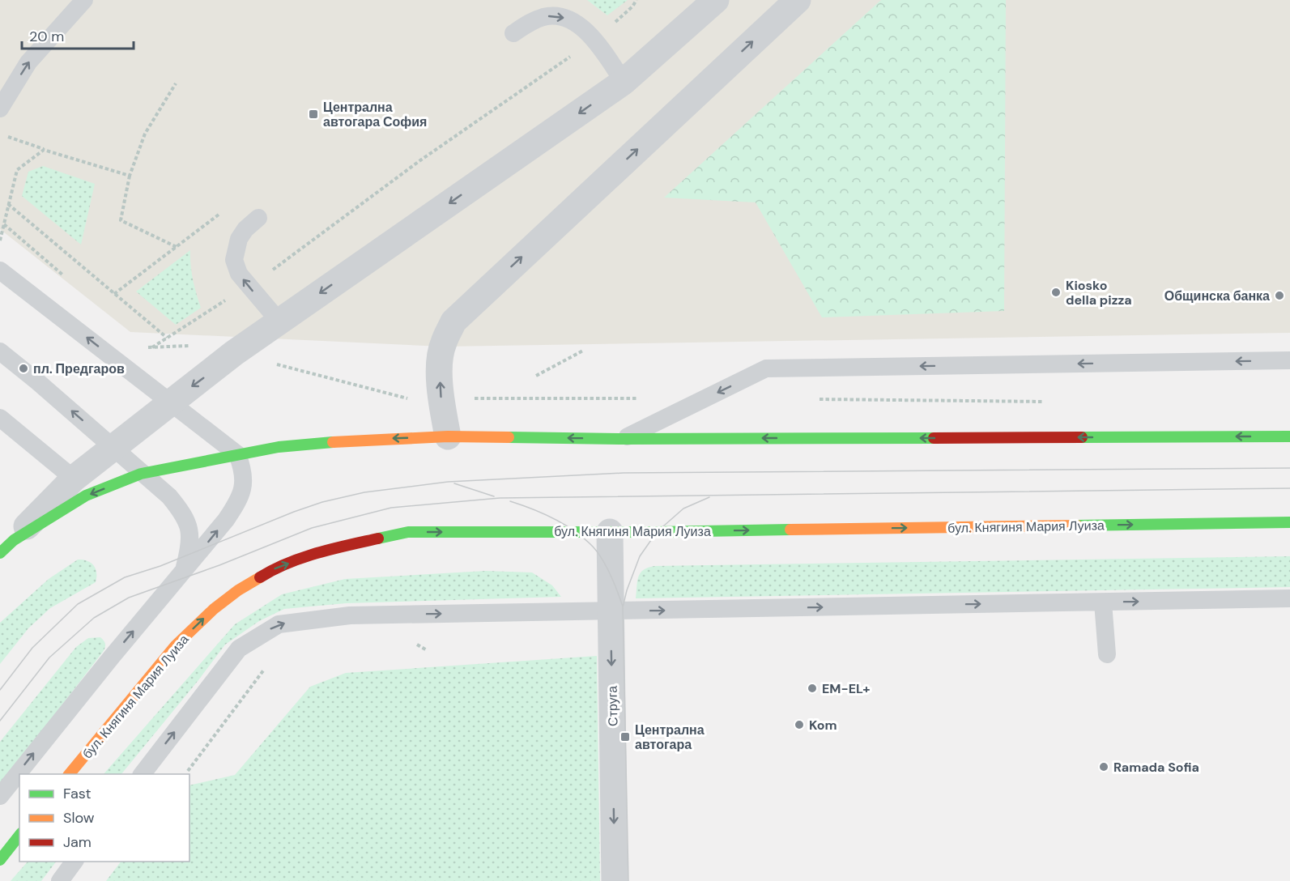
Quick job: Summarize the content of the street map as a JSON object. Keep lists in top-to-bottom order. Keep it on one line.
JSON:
{"streets":{"main road":["бул. Княгиня Мария Луиза"],"street":["Струга"]},"crossings":[["бул. Княгиня Мария Луиза","Струга"]],"one_way":["Струга"],"places":{"transit":["Централна автогара София","Централна автогара"],"other":["Kiosko della pizza","Общинска банка","пл. Предгаров","EM-EL+","Kom","Ramada Sofia"]},"legend":["Fast","Slow","Jam"],"scale_bar":"20 m"}
